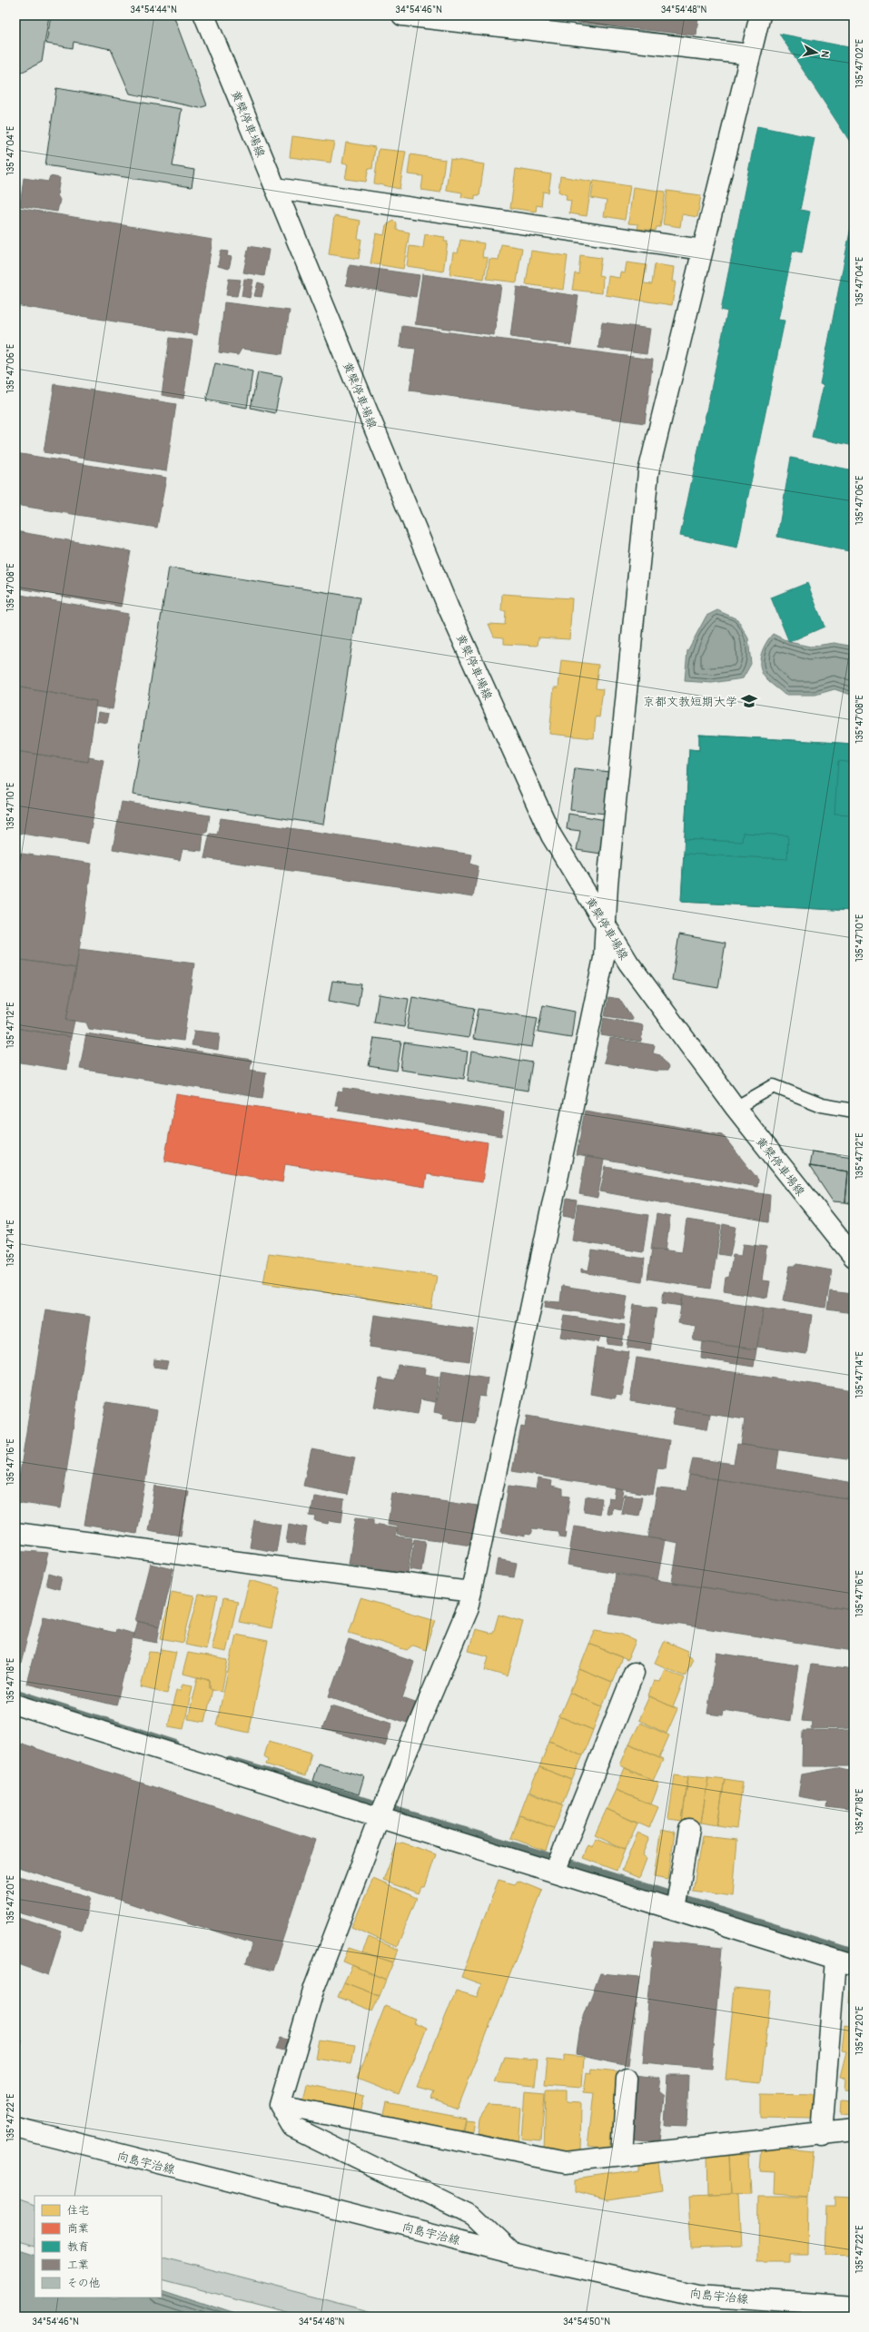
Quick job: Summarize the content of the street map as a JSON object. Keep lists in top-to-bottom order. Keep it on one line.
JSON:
{"streets":{"street":["黄檗停車場線","向島宇治線"]},"places":{"school or university":["京都文教短期大学"]},"legend":["住宅","商業","教育","工業","その他"],"north":"right","coordinates":["34°54'44\"N","34°54'46\"N","34°54'48\"N","135°47'02\"E","135°47'04\"E","135°47'06\"E","135°47'08\"E","135°47'10\"E","135°47'12\"E","135°47'14\"E","135°47'16\"E","135°47'18\"E","135°47'20\"E","135°47'22\"E","34°54'50\"N"]}
